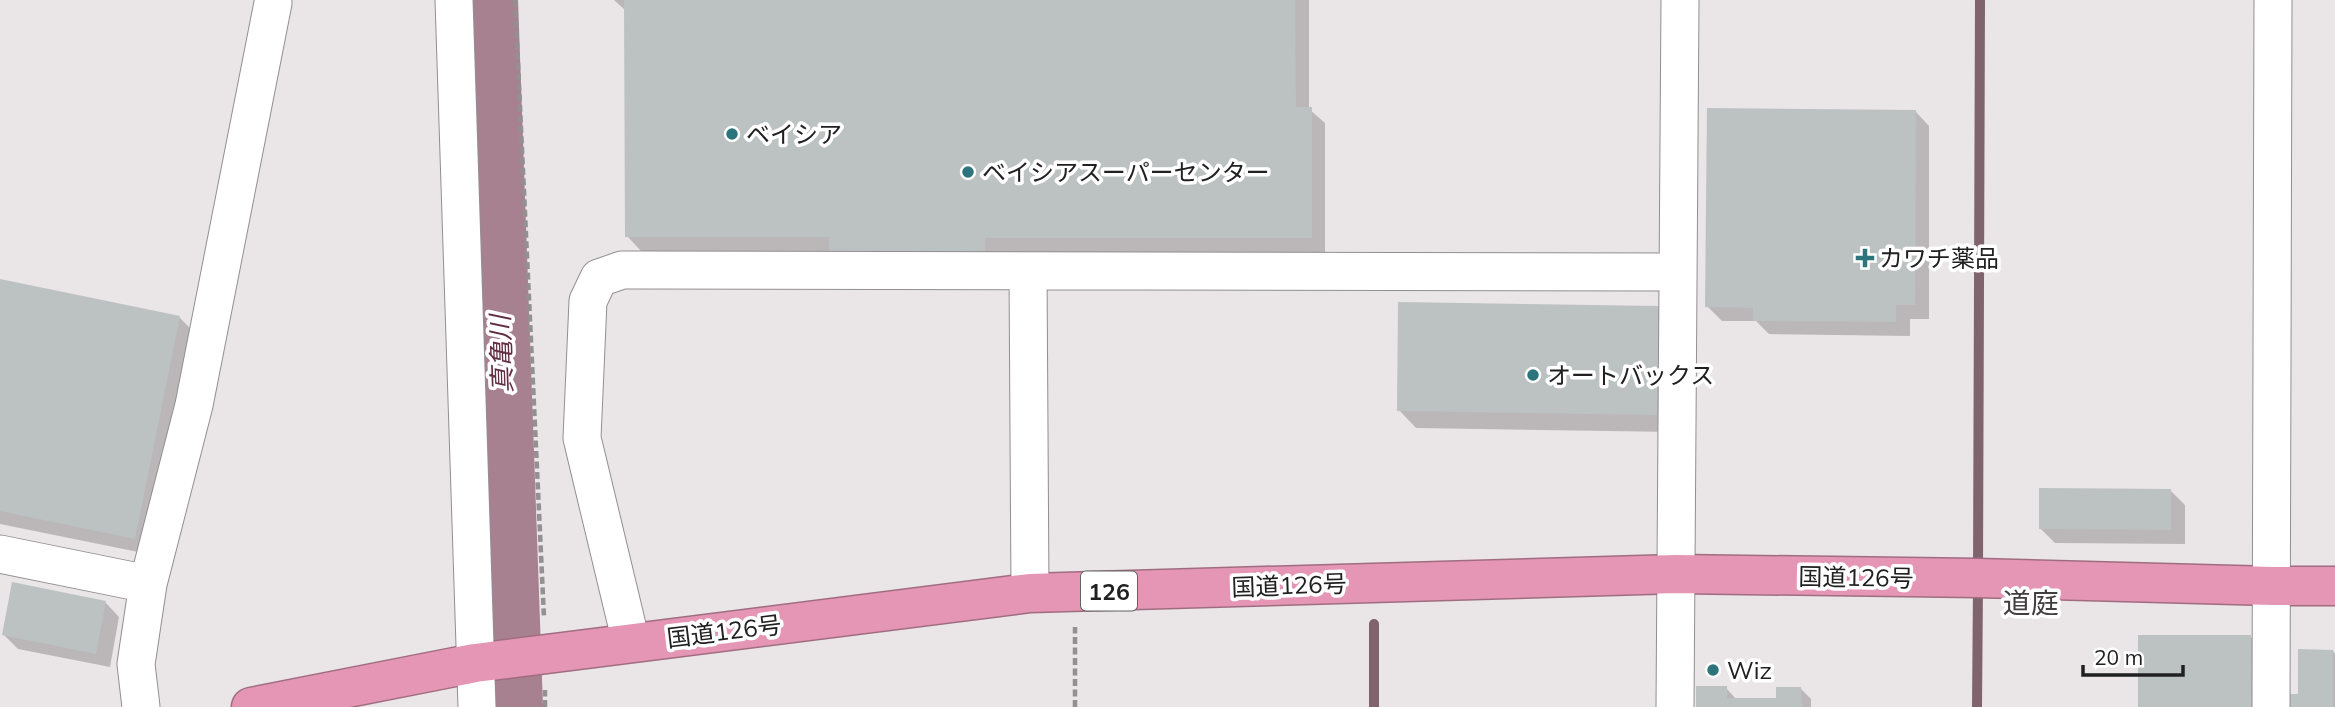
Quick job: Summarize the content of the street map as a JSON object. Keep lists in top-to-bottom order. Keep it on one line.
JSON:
{"streets":{"highway":["国道126号","126"]},"districts":["道庭"],"water":["真亀川"],"places":{"other":["ベイシア","ベイシアスーパーセンター","オートバックス","Wiz"],"health":["カワチ薬品"]},"scale_bar":"20 m"}
